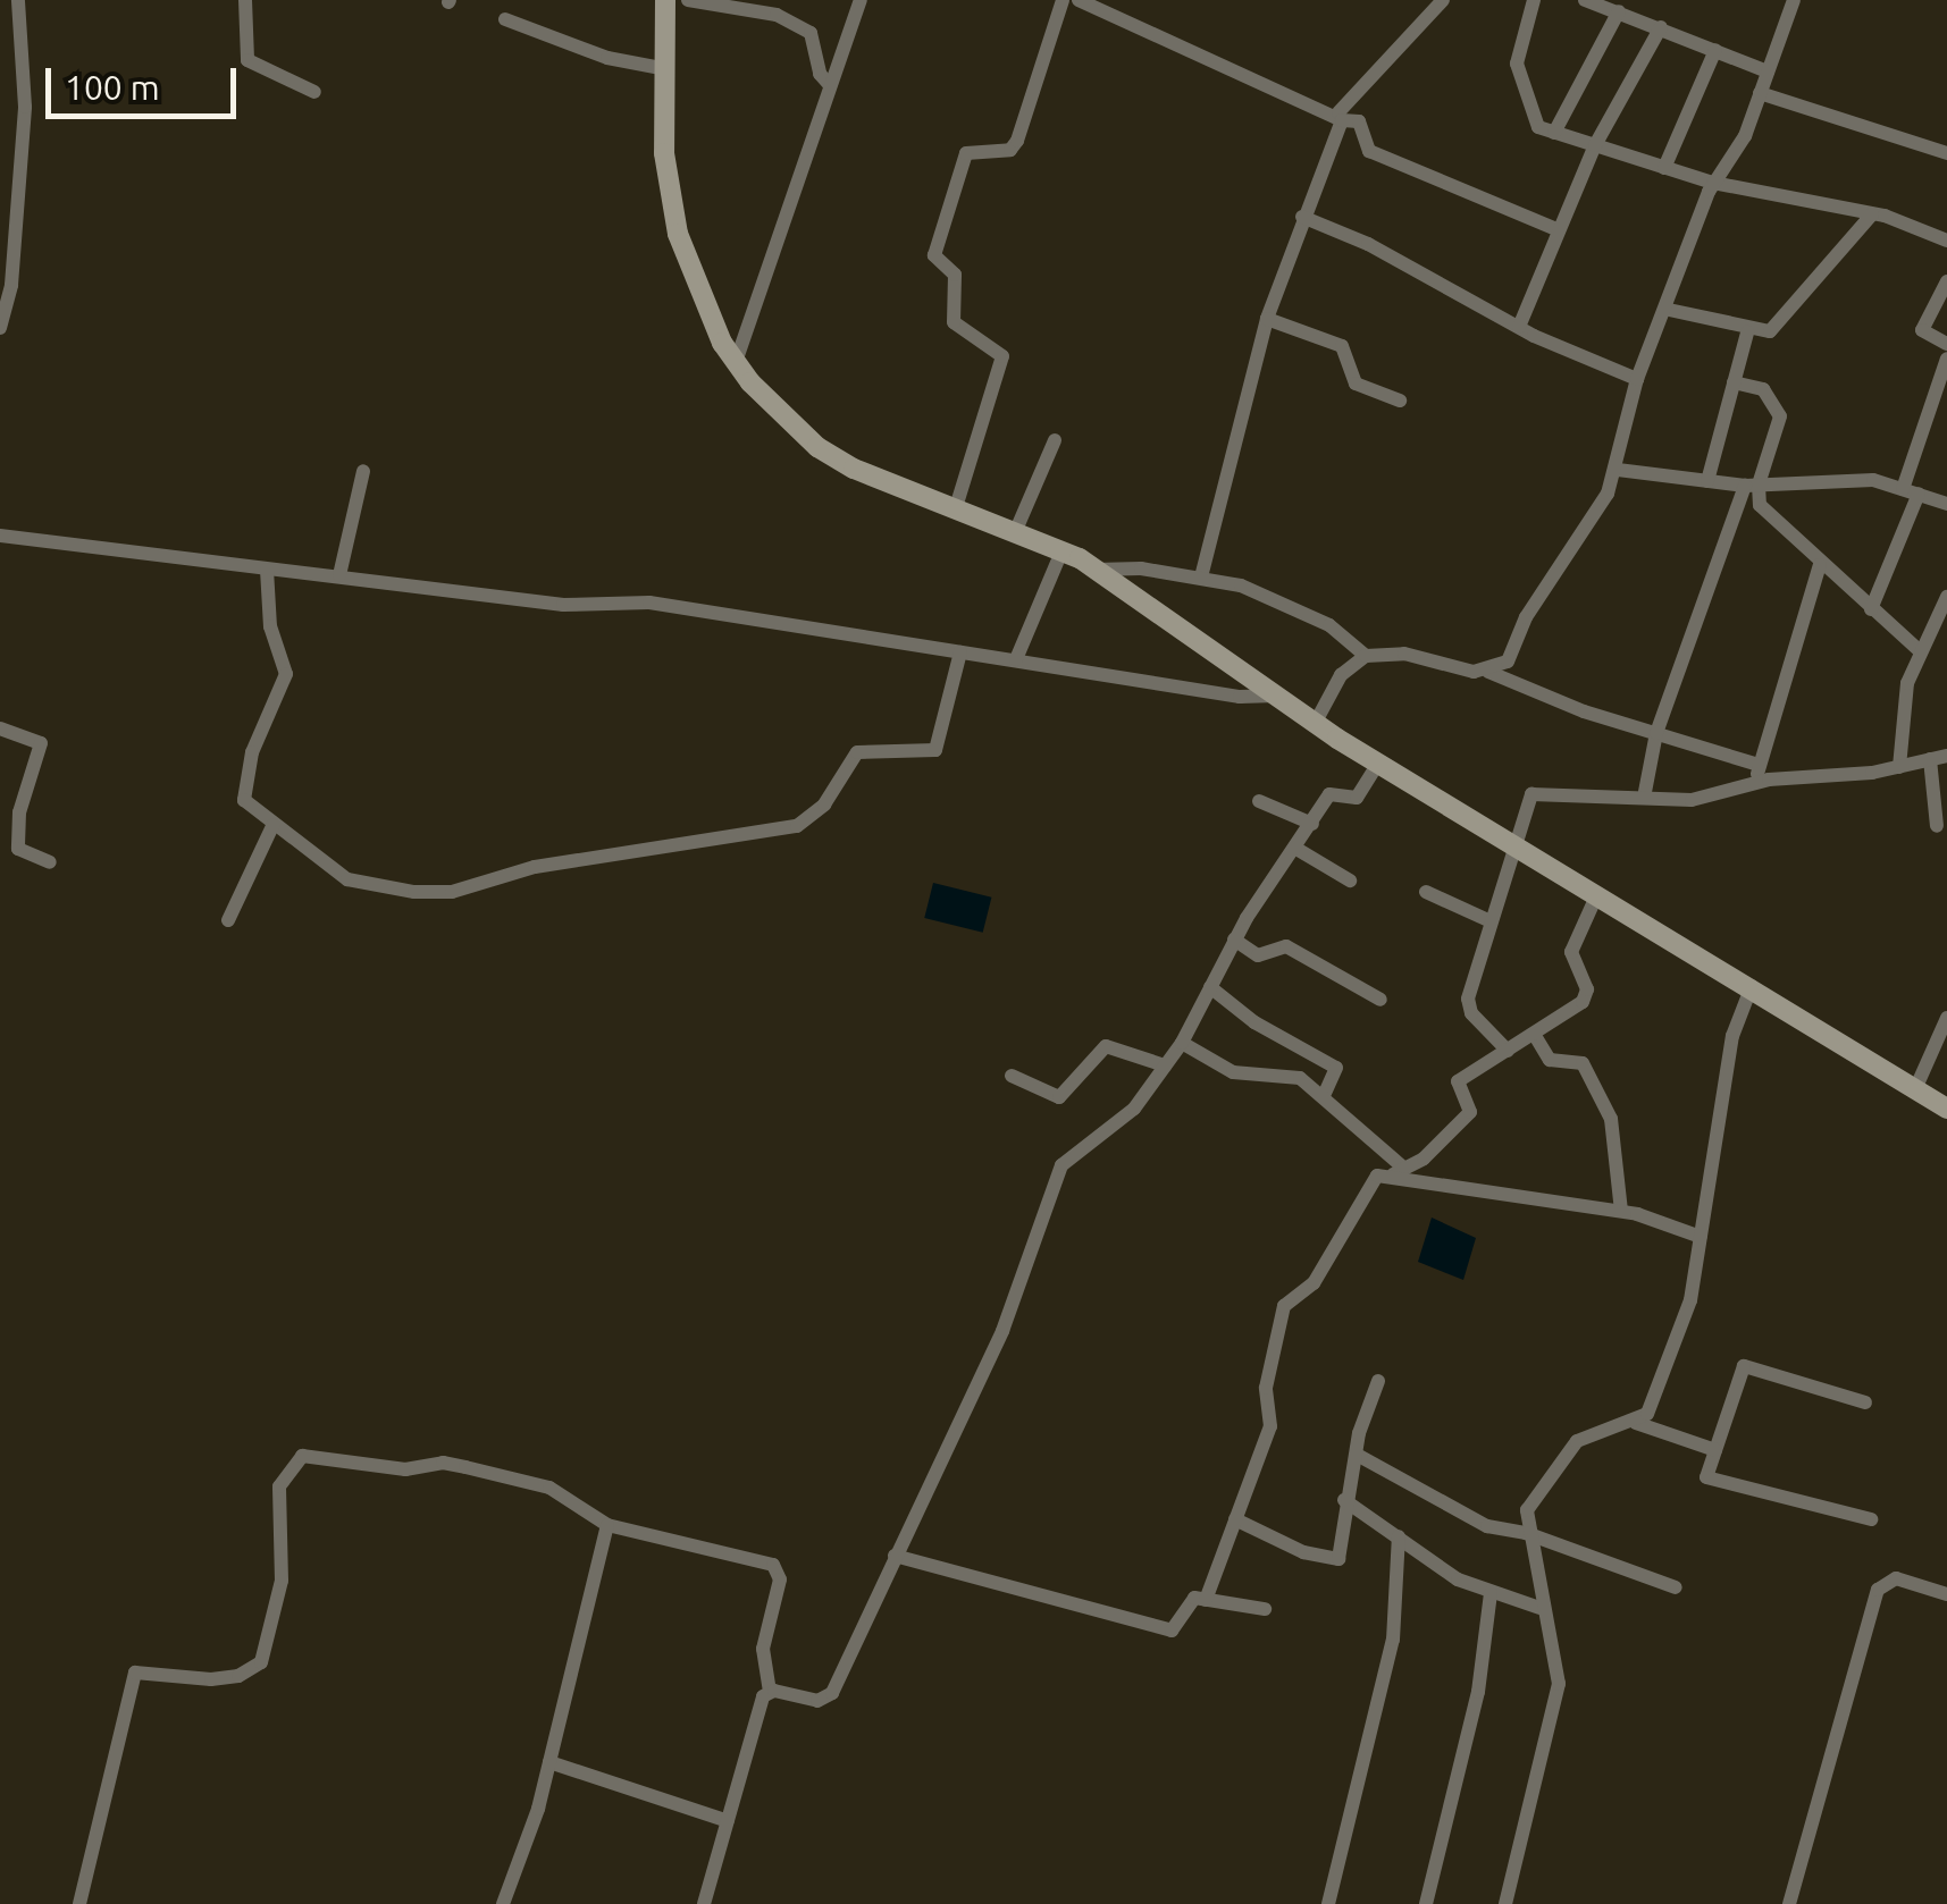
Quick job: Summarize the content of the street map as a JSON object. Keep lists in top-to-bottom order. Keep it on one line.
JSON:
{"scale_bar":"100 m"}
